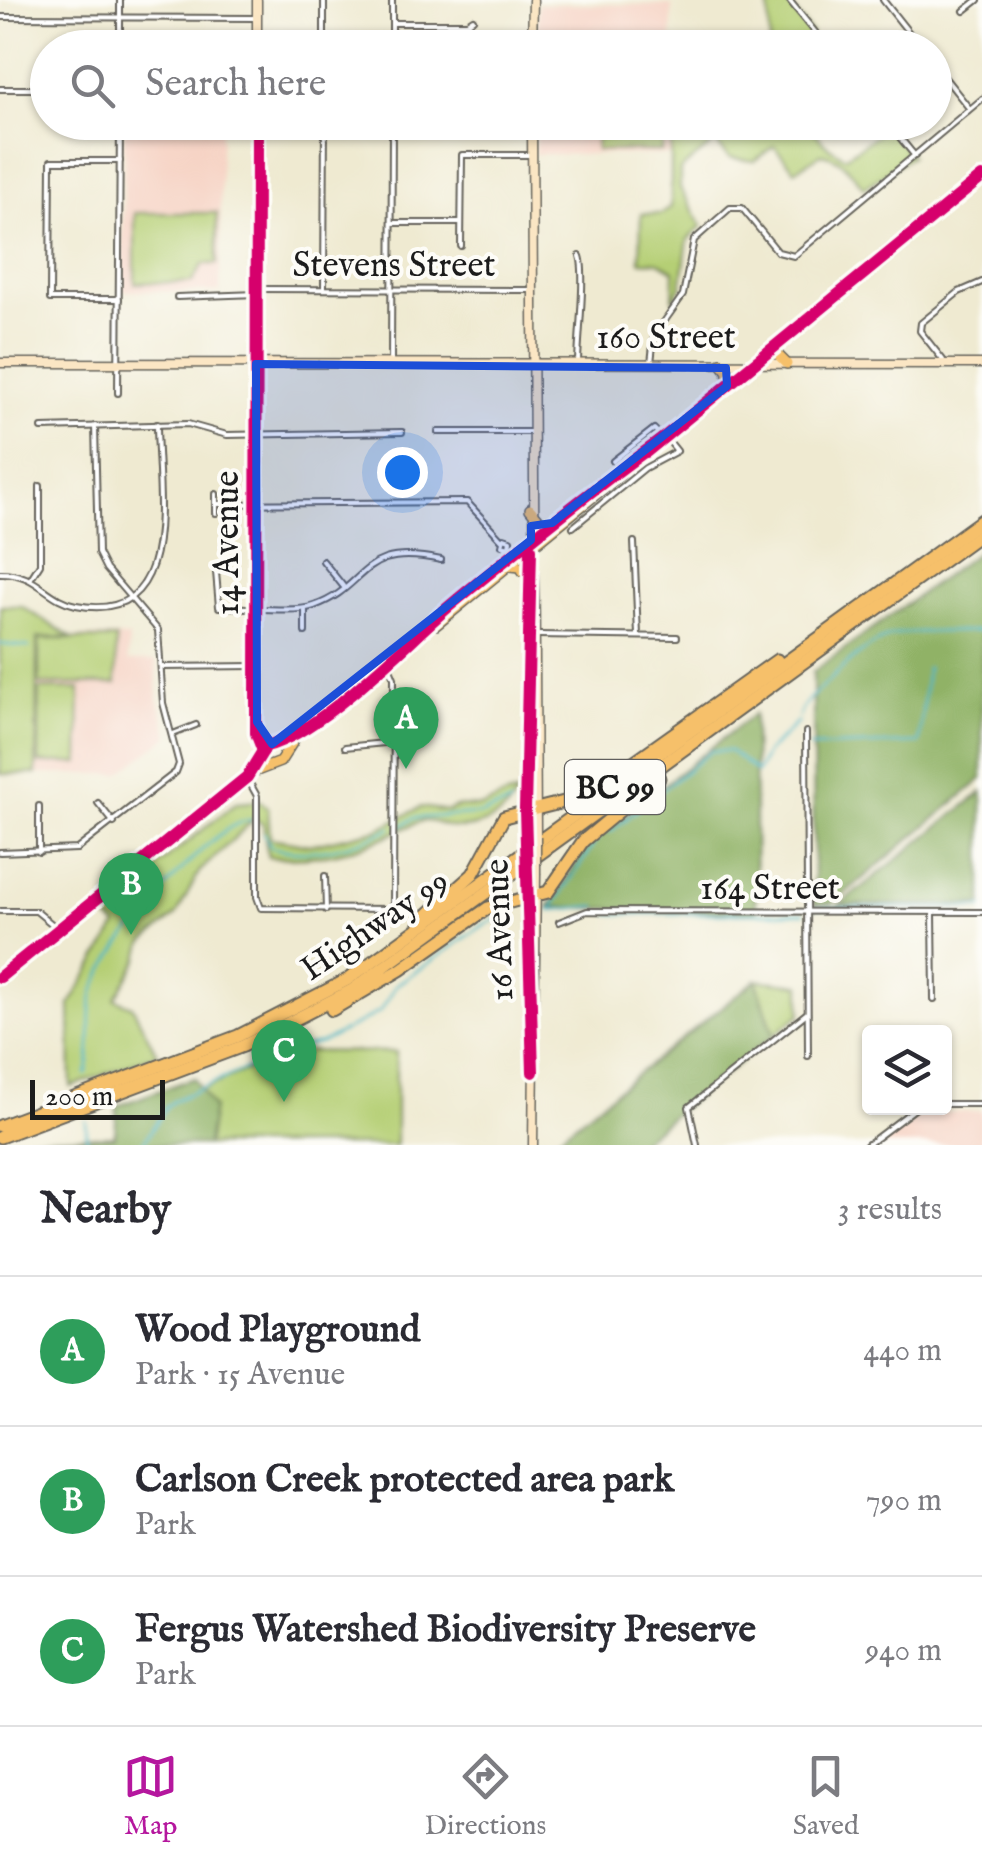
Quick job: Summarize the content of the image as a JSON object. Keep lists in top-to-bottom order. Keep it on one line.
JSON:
{"streets":{"highway":["BC 99","Highway 99"],"main road":["160 Street","14 Avenue","16 Avenue"],"street":["Stevens Street","164 Street"]},"crossings":[["Stevens Street","14 Avenue"],["Stevens Street","16 Avenue"],["160 Street","14 Avenue"],["160 Street","16 Avenue"]],"scale_bar":"200 m","page":{"search":"Search here","pins":["A","B","C"],"scale":"200 m","heading":["Nearby","3 results"],"list":[{"mark":"A","name":"Wood Playground","note":"Park · 15 Avenue","value":"440 m"},{"mark":"B","name":"Carlson Creek protected area park","note":"Park","value":"790 m"},{"mark":"C","name":"Fergus Watershed Biodiversity Preserve","note":"Park","value":"940 m"}],"nav":["Map","Directions","Saved"]}}
